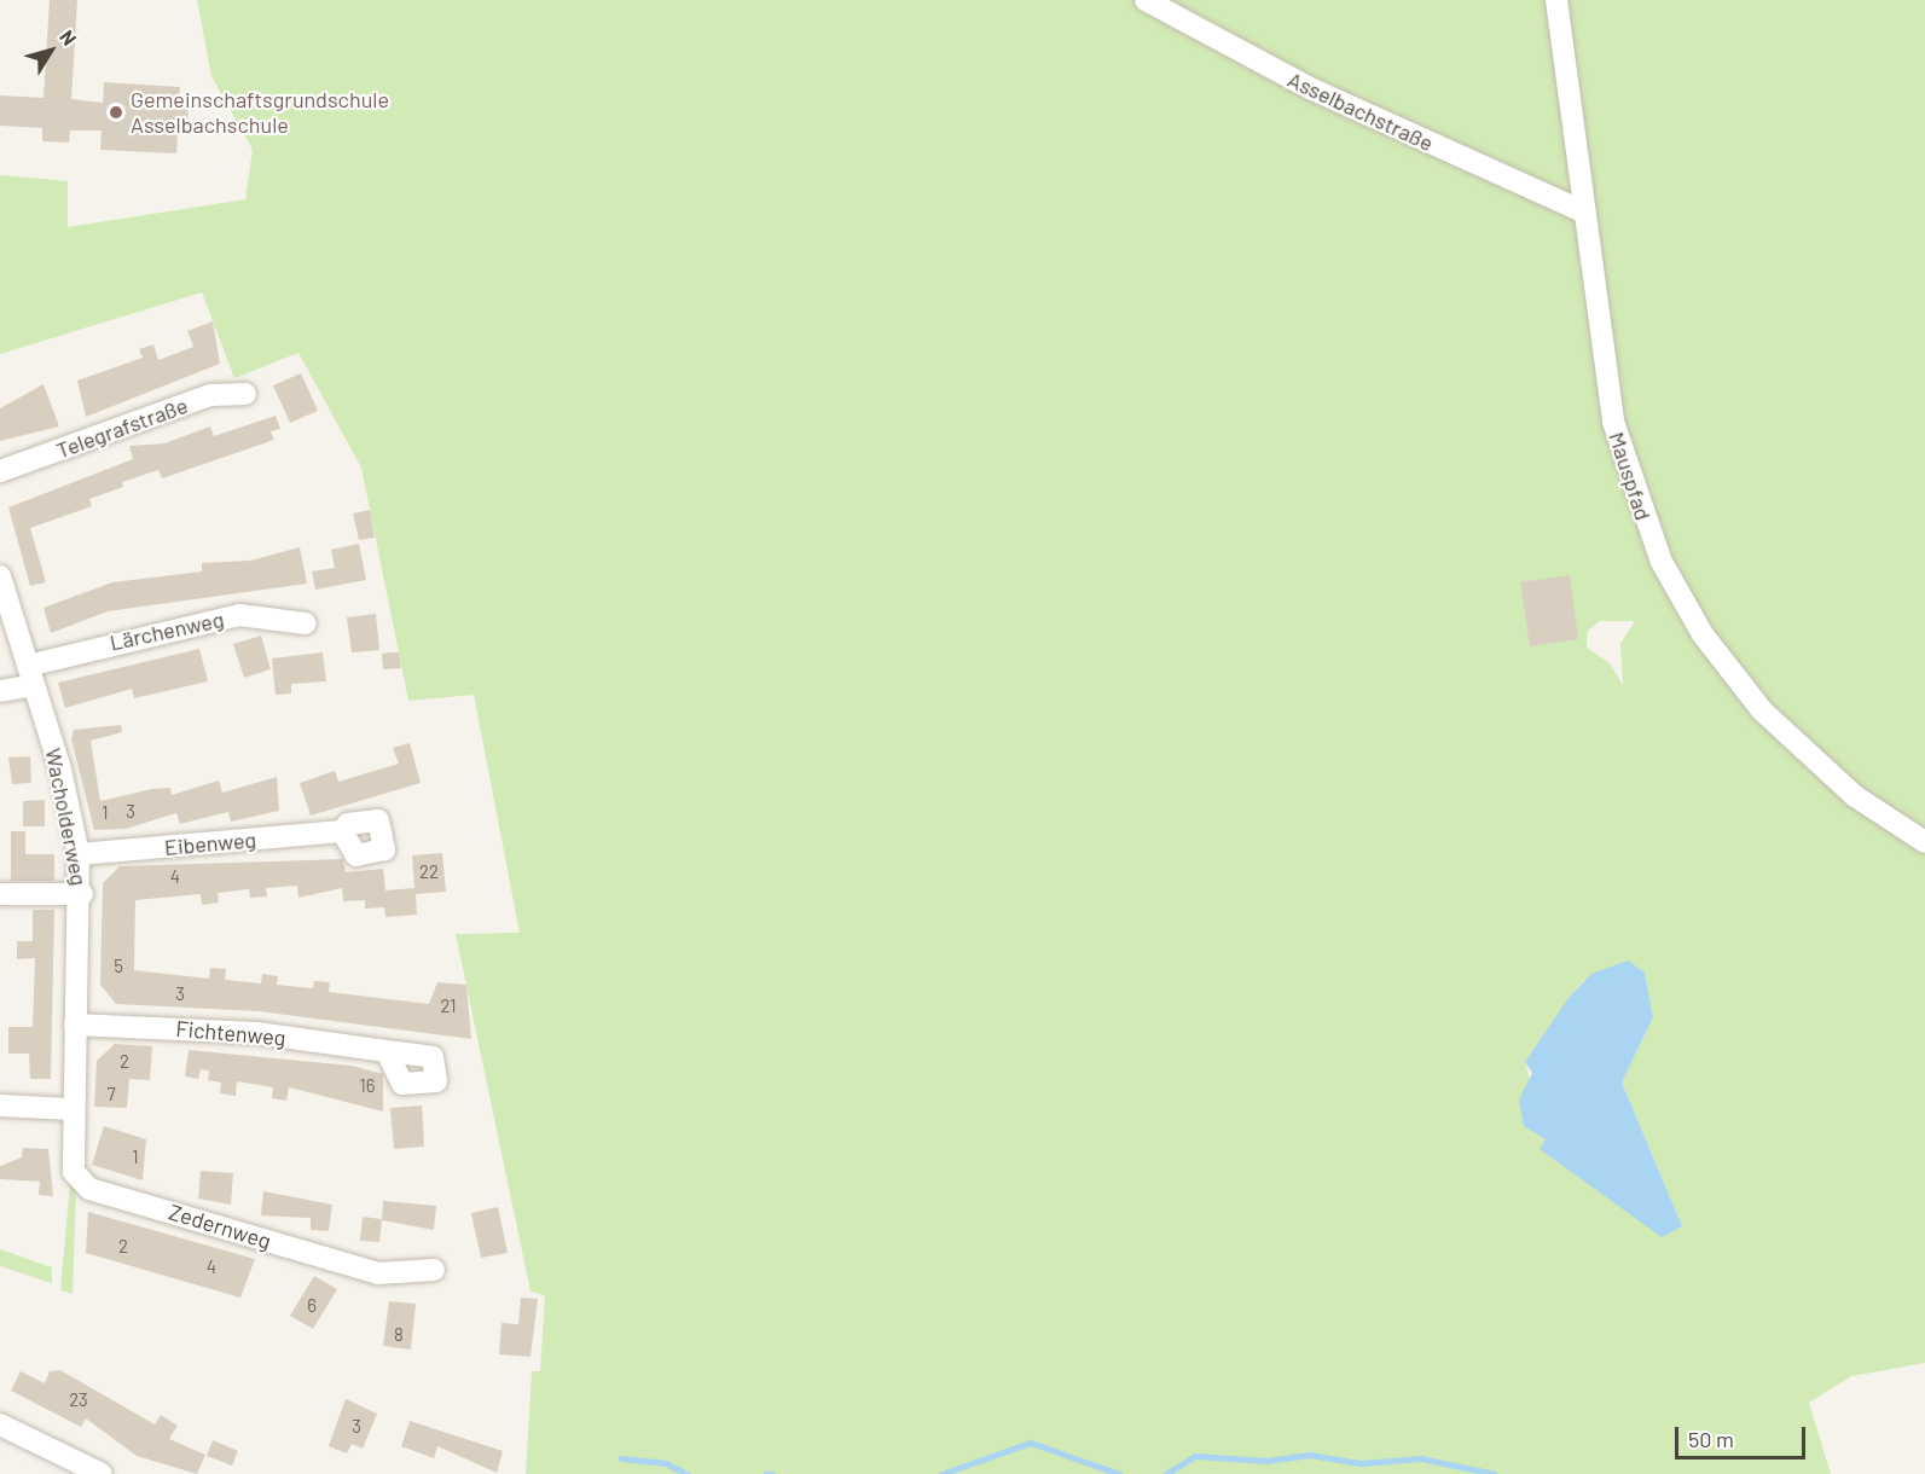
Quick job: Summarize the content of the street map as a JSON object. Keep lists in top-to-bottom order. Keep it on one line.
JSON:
{"streets":{"street":["Asselbachstraße","Telegrafstraße","Mauspfad","Lärchenweg","Wacholderweg","Eibenweg","Fichtenweg","Zedernweg"]},"crossings":[["Asselbachstraße","Mauspfad"],["Lärchenweg","Wacholderweg"],["Wacholderweg","Eibenweg"],["Wacholderweg","Fichtenweg"],["Wacholderweg","Zedernweg"]],"places":["Gemeinschaftsgrundschule Asselbachschule"],"house_numbers":["3","1","22","4","5","3","21","2","16","7","1","2","4","6","8","23","3"],"scale_bar":"50 m","north":"top right"}
